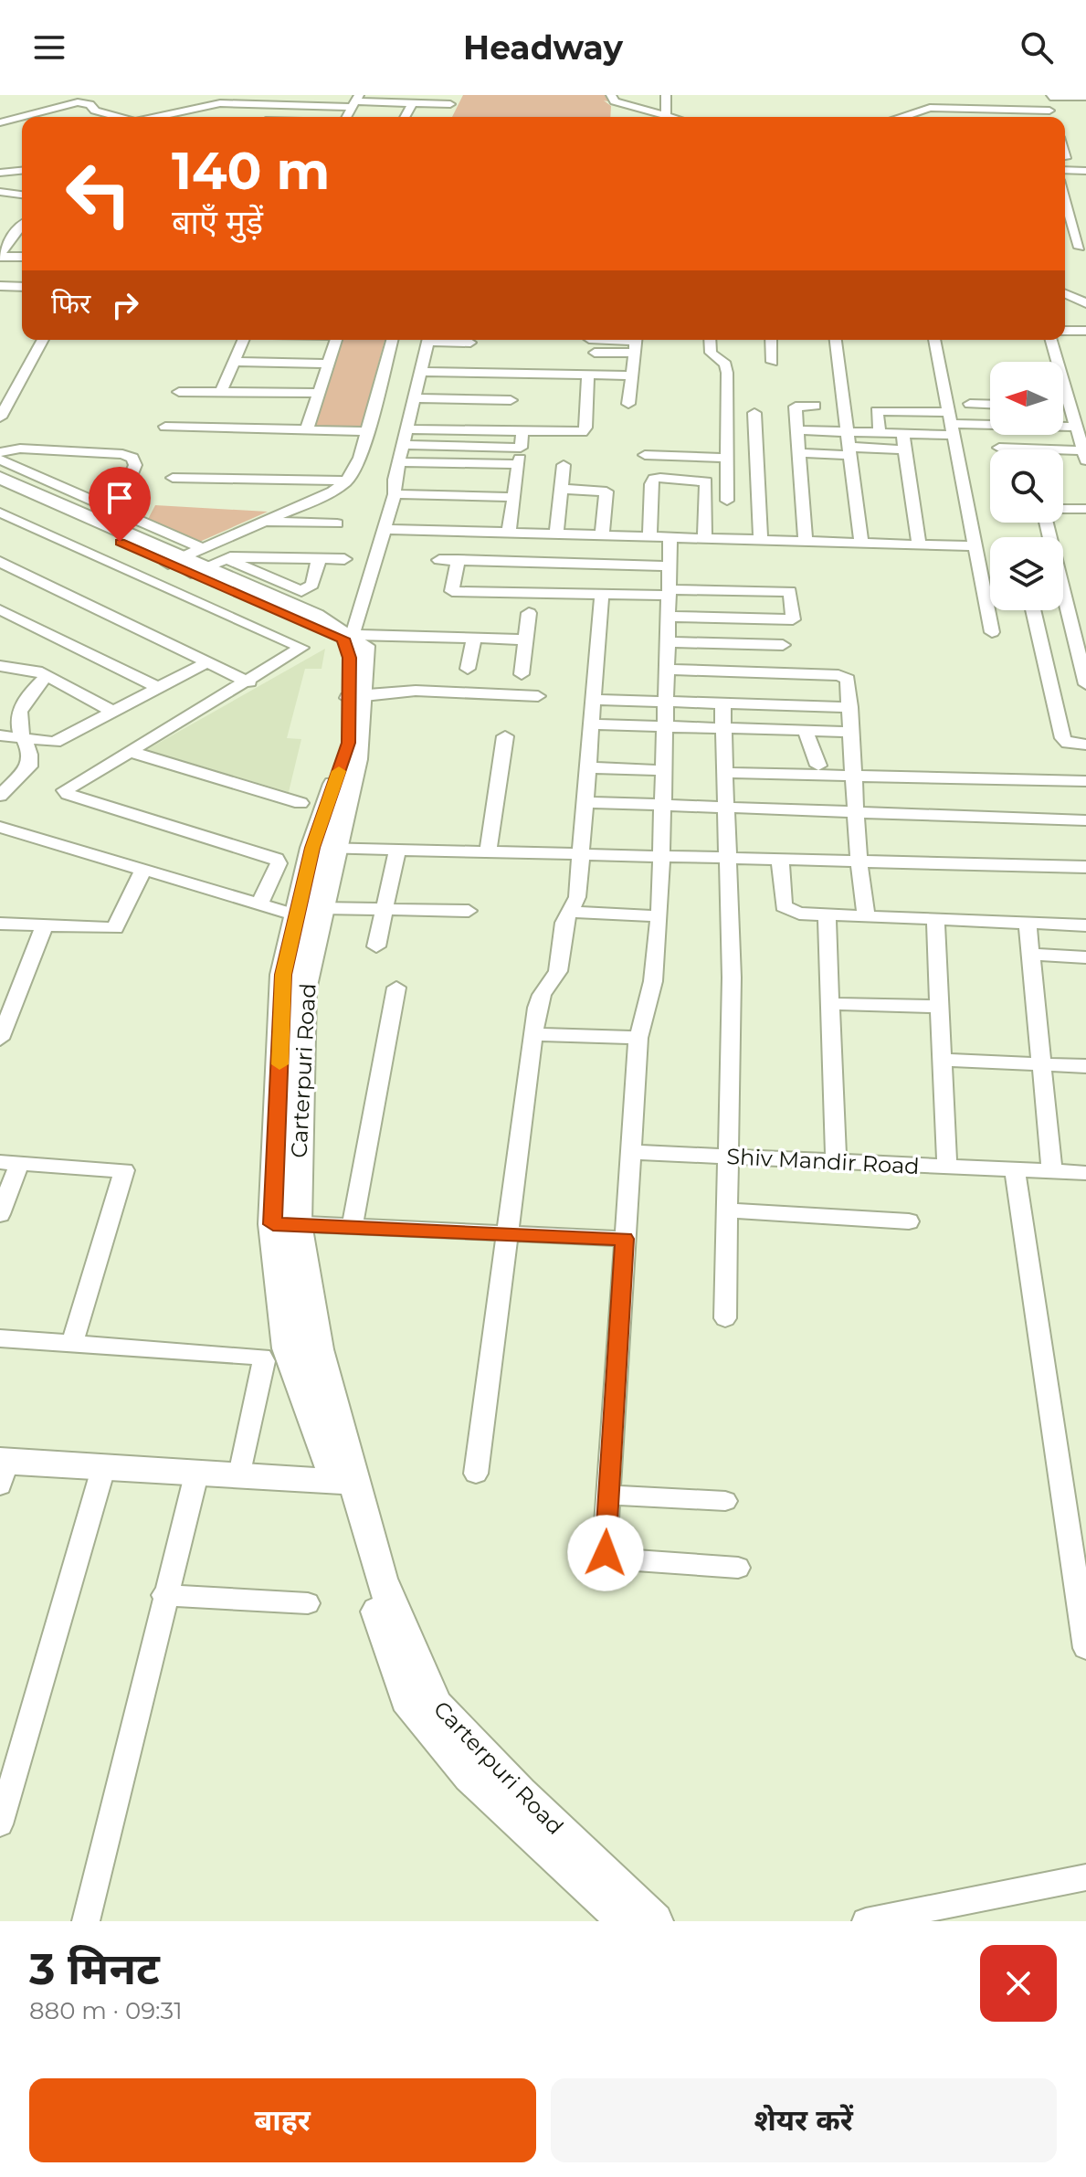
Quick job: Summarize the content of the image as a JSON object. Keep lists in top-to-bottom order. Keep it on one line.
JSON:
{"streets":{"main road":["Carterpuri Road"],"street":["Shiv Mandir Road"]},"north":"left","page":{"header":"Headway","turn":["140 m","बाएँ मुड़ें"],"then":"फिर","heading":["3 मिनट","880 m · 09:31"],"buttons":["बाहर","शेयर करें"]}}
